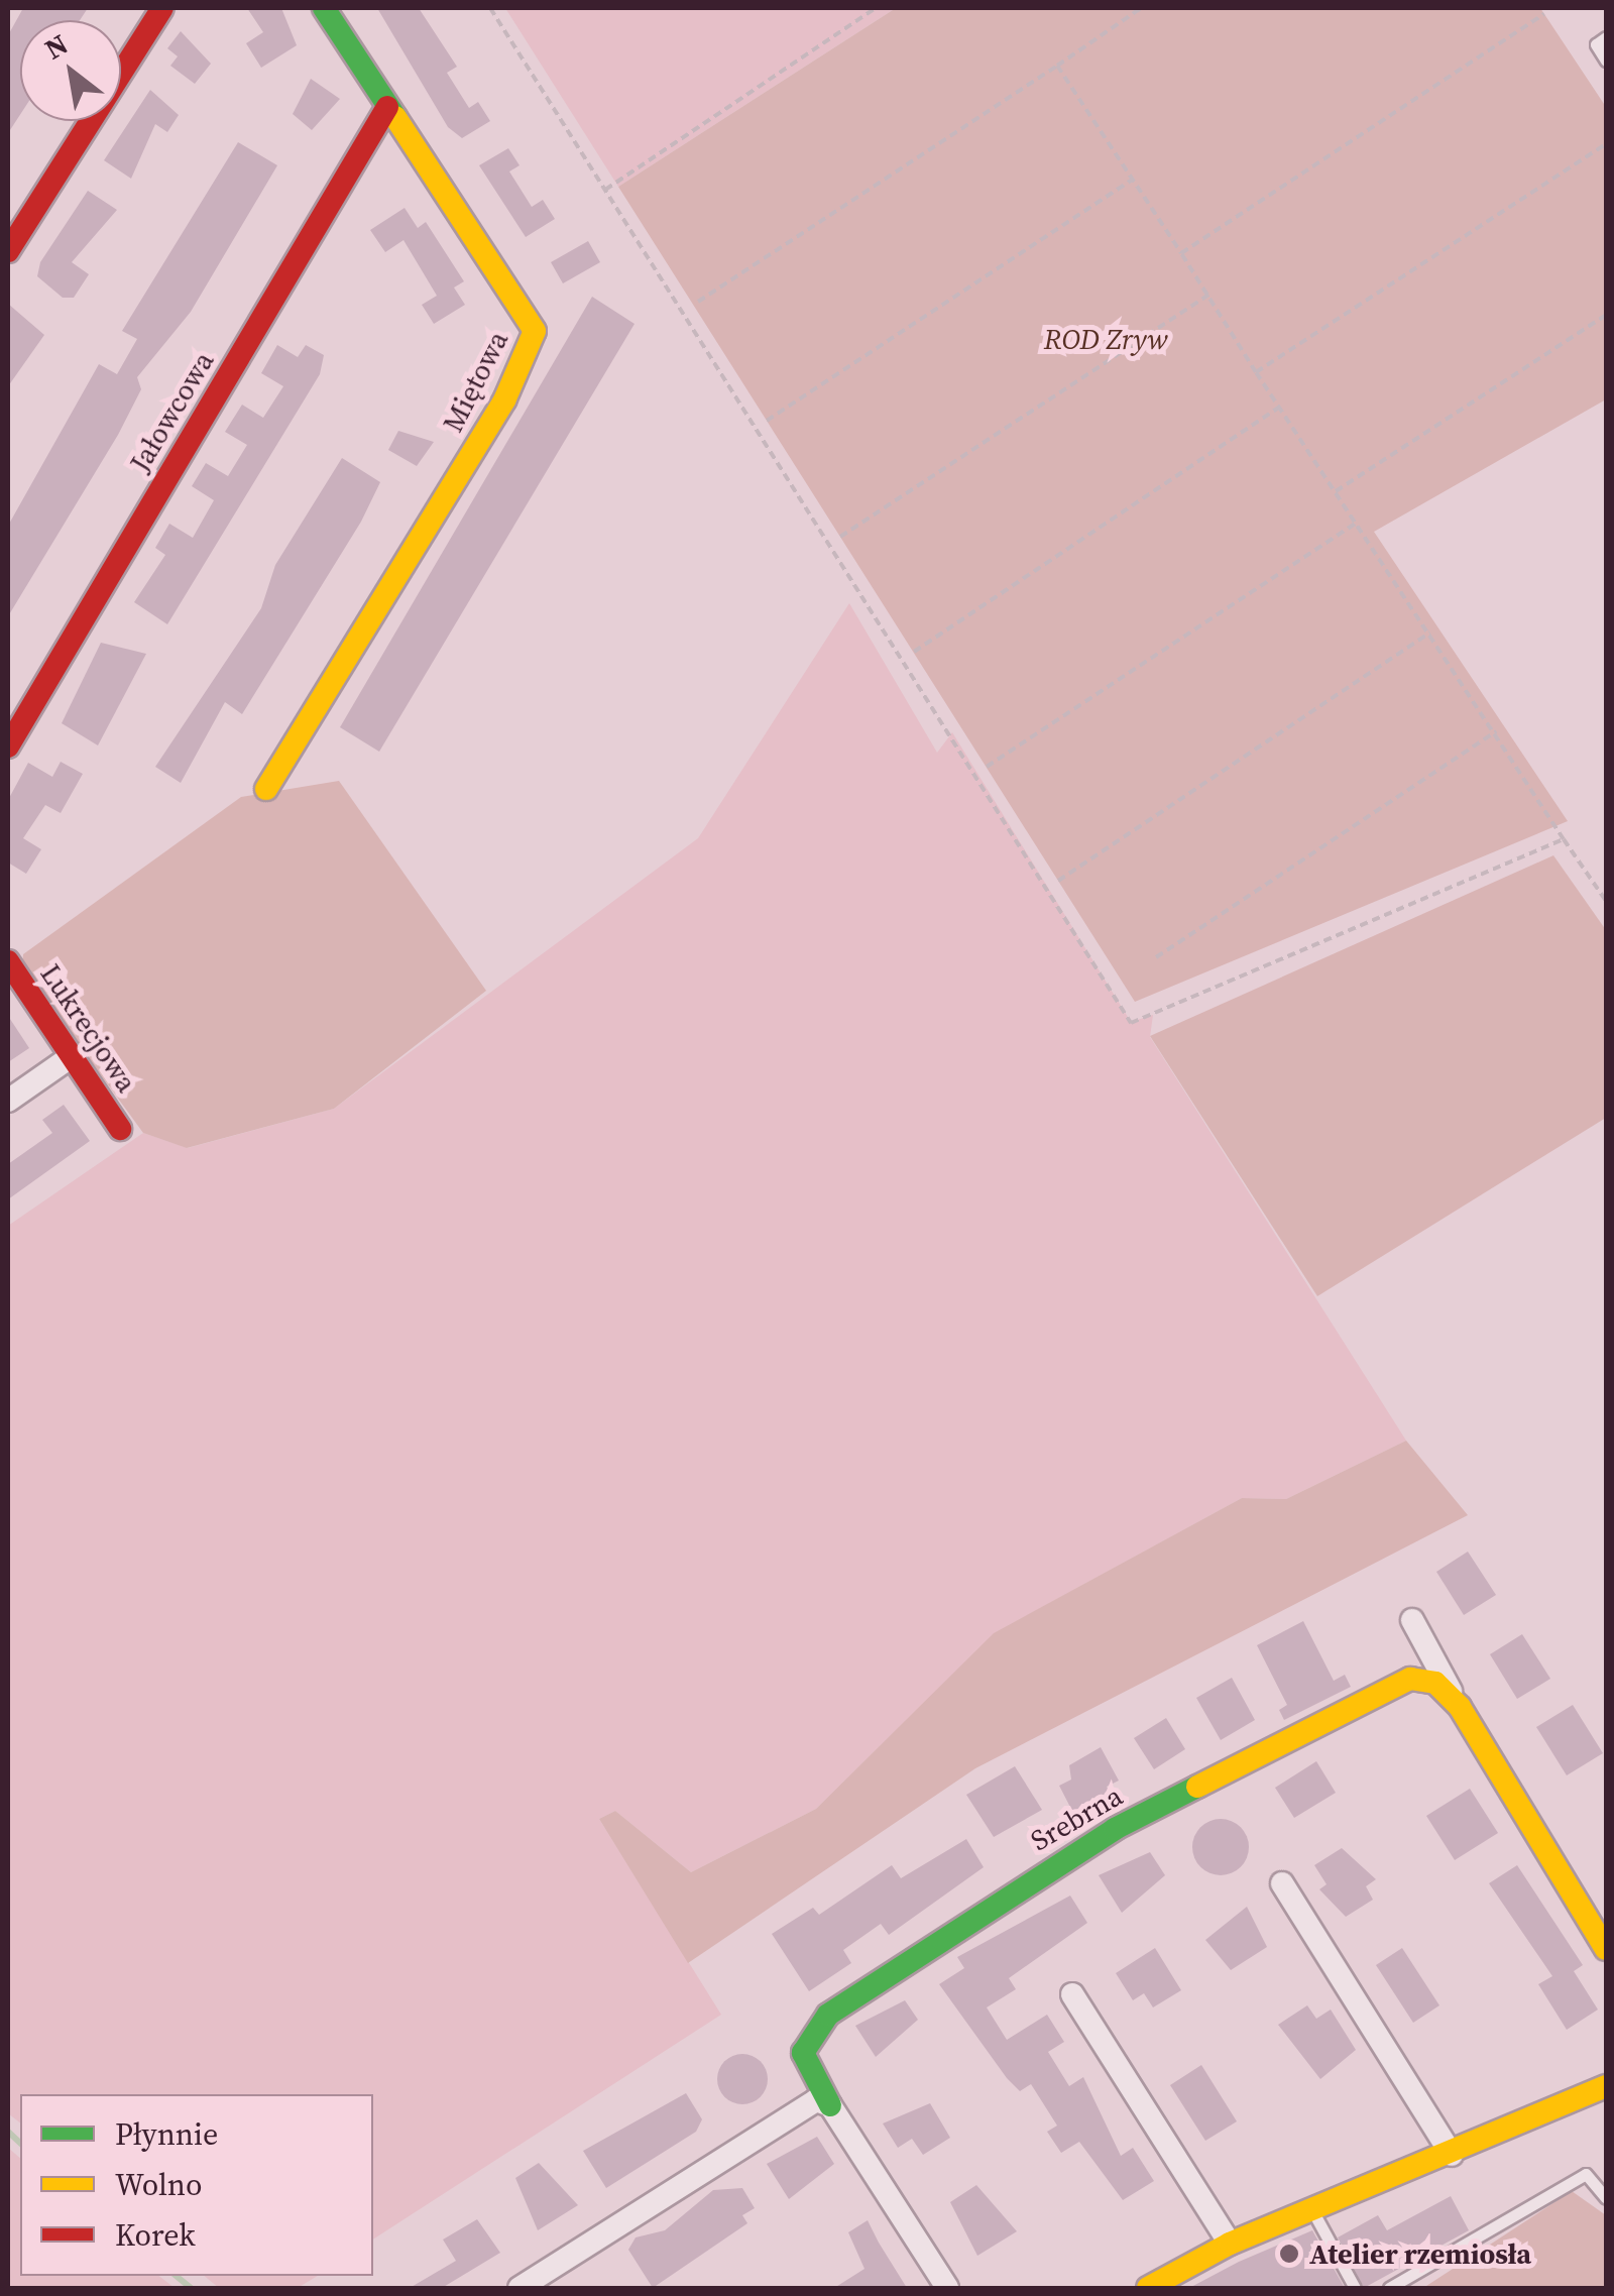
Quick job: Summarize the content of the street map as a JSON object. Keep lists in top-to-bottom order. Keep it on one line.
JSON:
{"streets":{"street":["Miętowa","Jałowcowa","Lukrecjowa","Srebrna"]},"crossings":[["Miętowa","Jałowcowa"]],"parks":["ROD Zryw"],"places":["Atelier rzemiosła"],"legend":["Płynnie","Wolno","Korek"],"north":"top left"}
